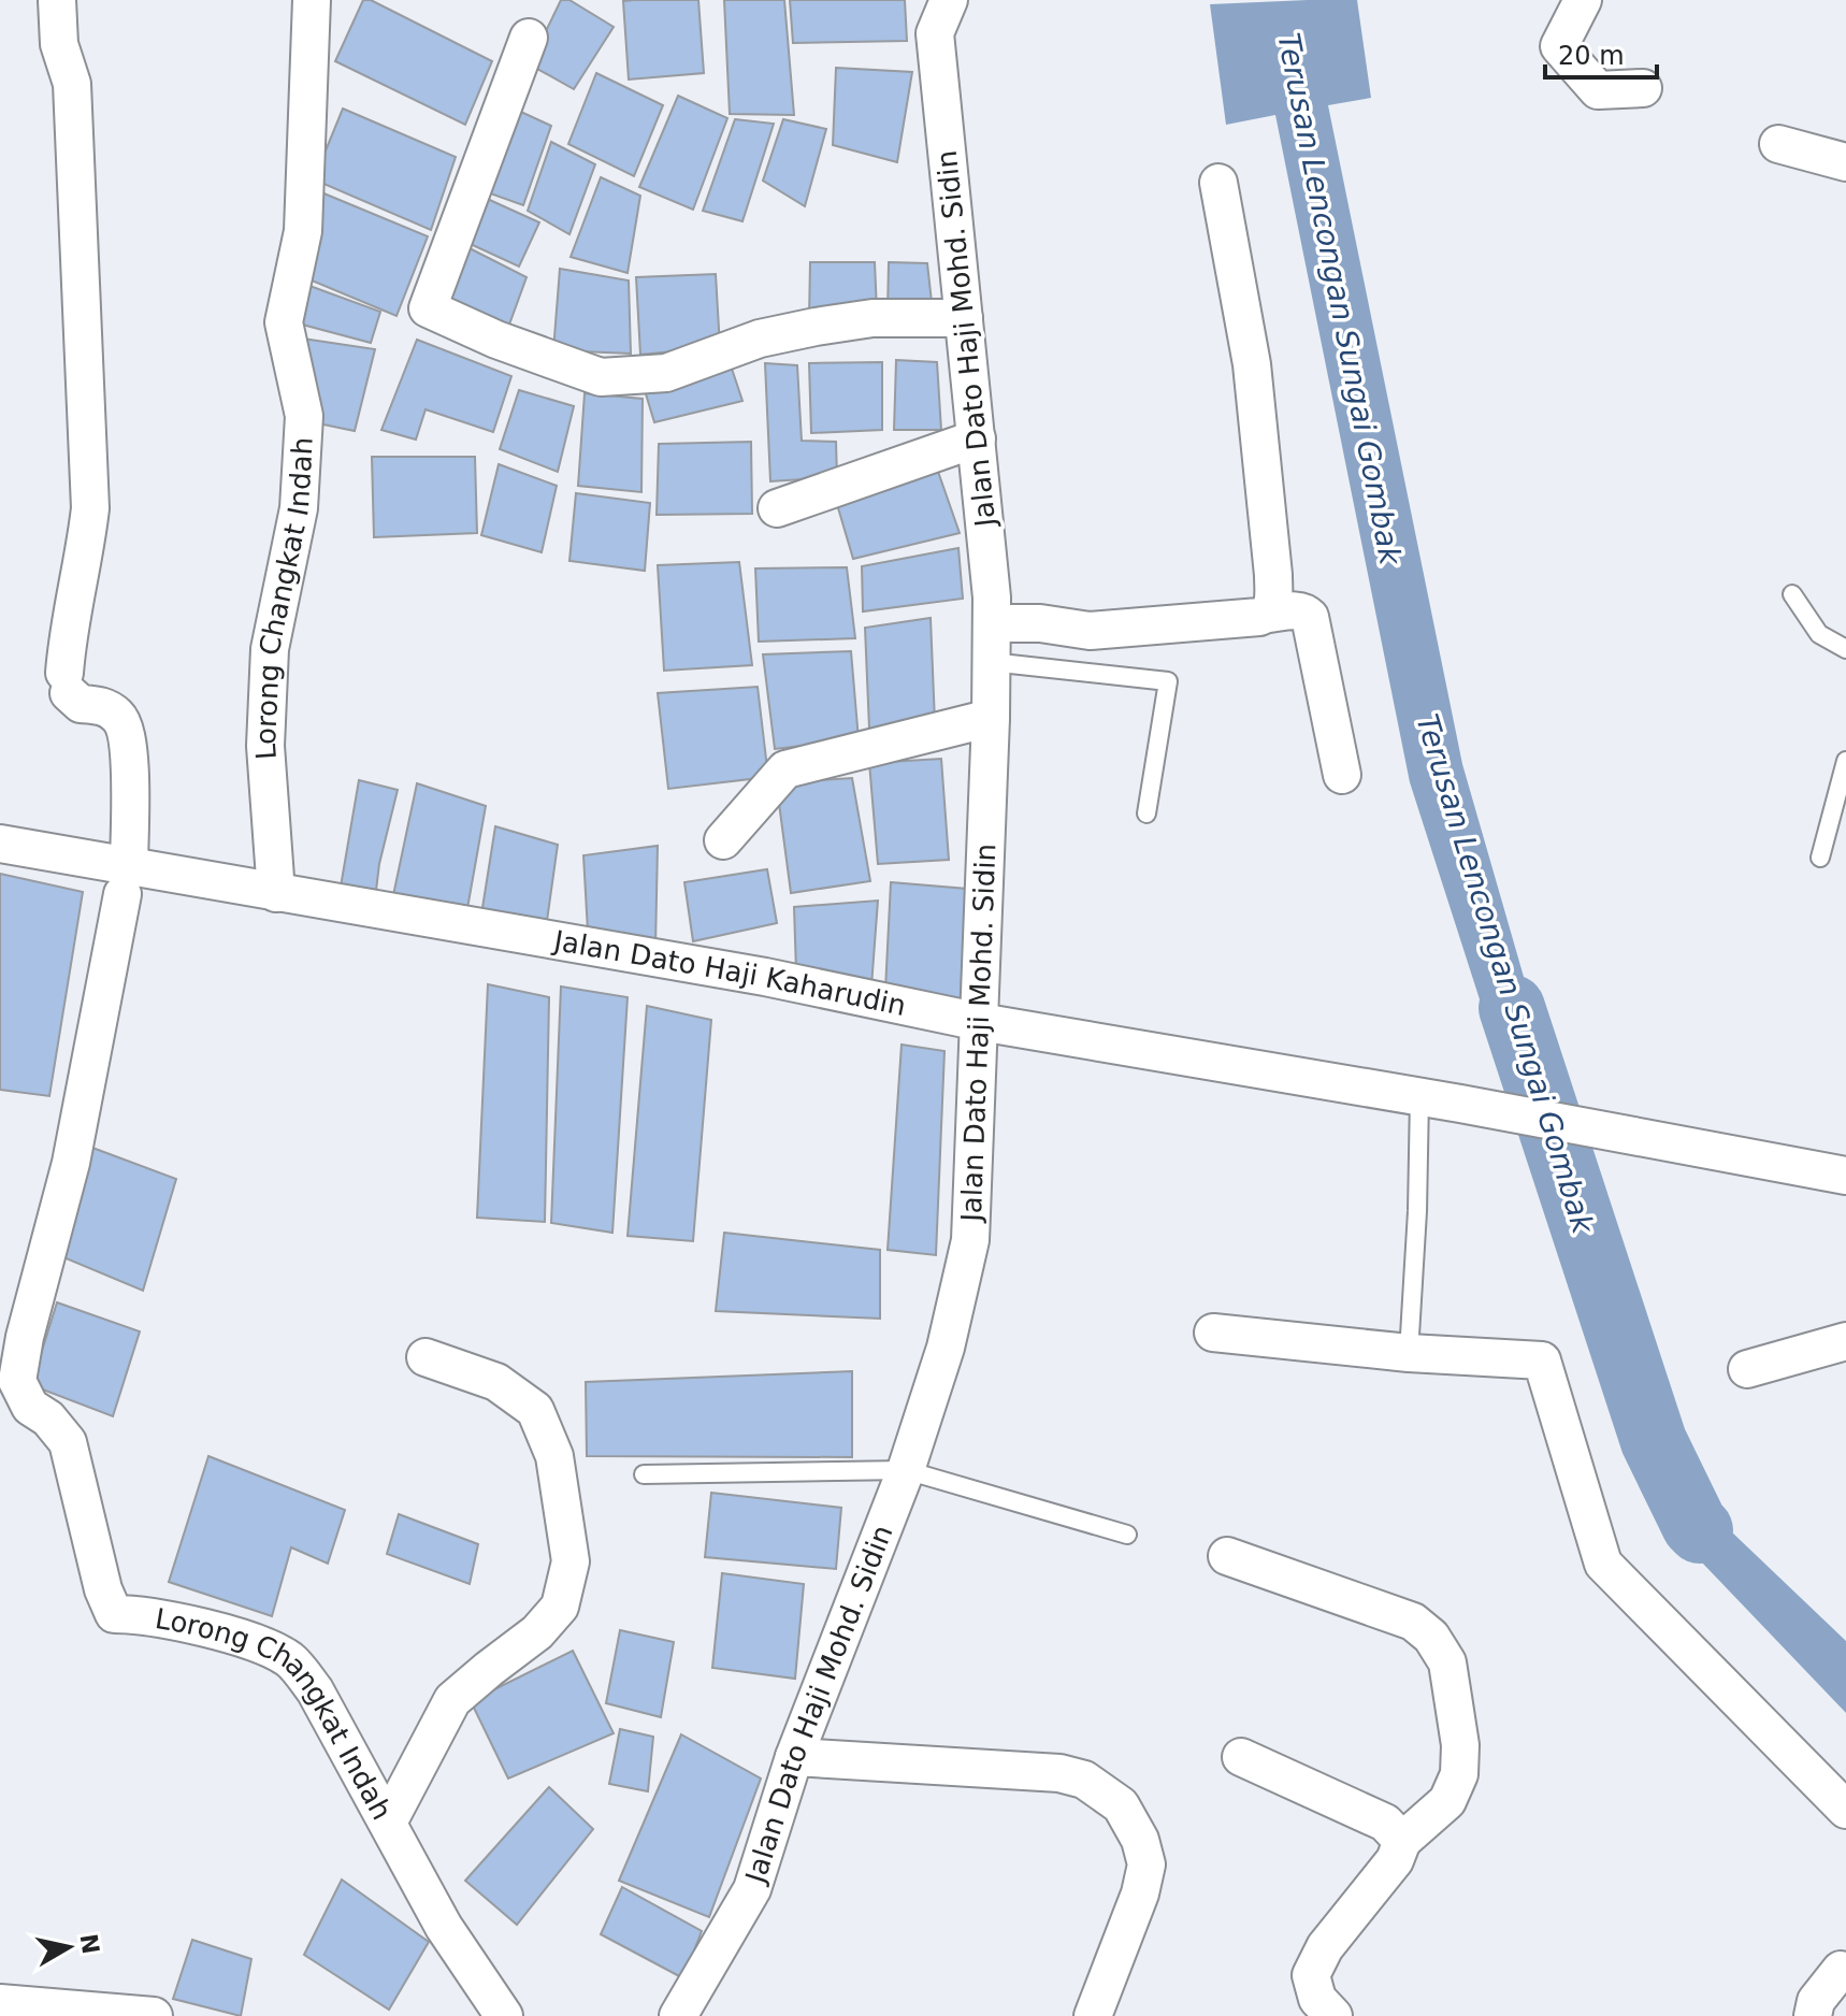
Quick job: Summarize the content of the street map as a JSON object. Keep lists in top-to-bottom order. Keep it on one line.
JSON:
{"streets":{"street":["Jalan Dato Haji Mohd. Sidin","Lorong Changkat Indah","Jalan Dato Haji Kaharudin"]},"crossings":[["Jalan Dato Haji Mohd. Sidin","Jalan Dato Haji Kaharudin"],["Lorong Changkat Indah","Jalan Dato Haji Kaharudin"]],"water":["Terusan Lencongan Sungai Gombak"],"scale_bar":"20 m","north":"right"}
